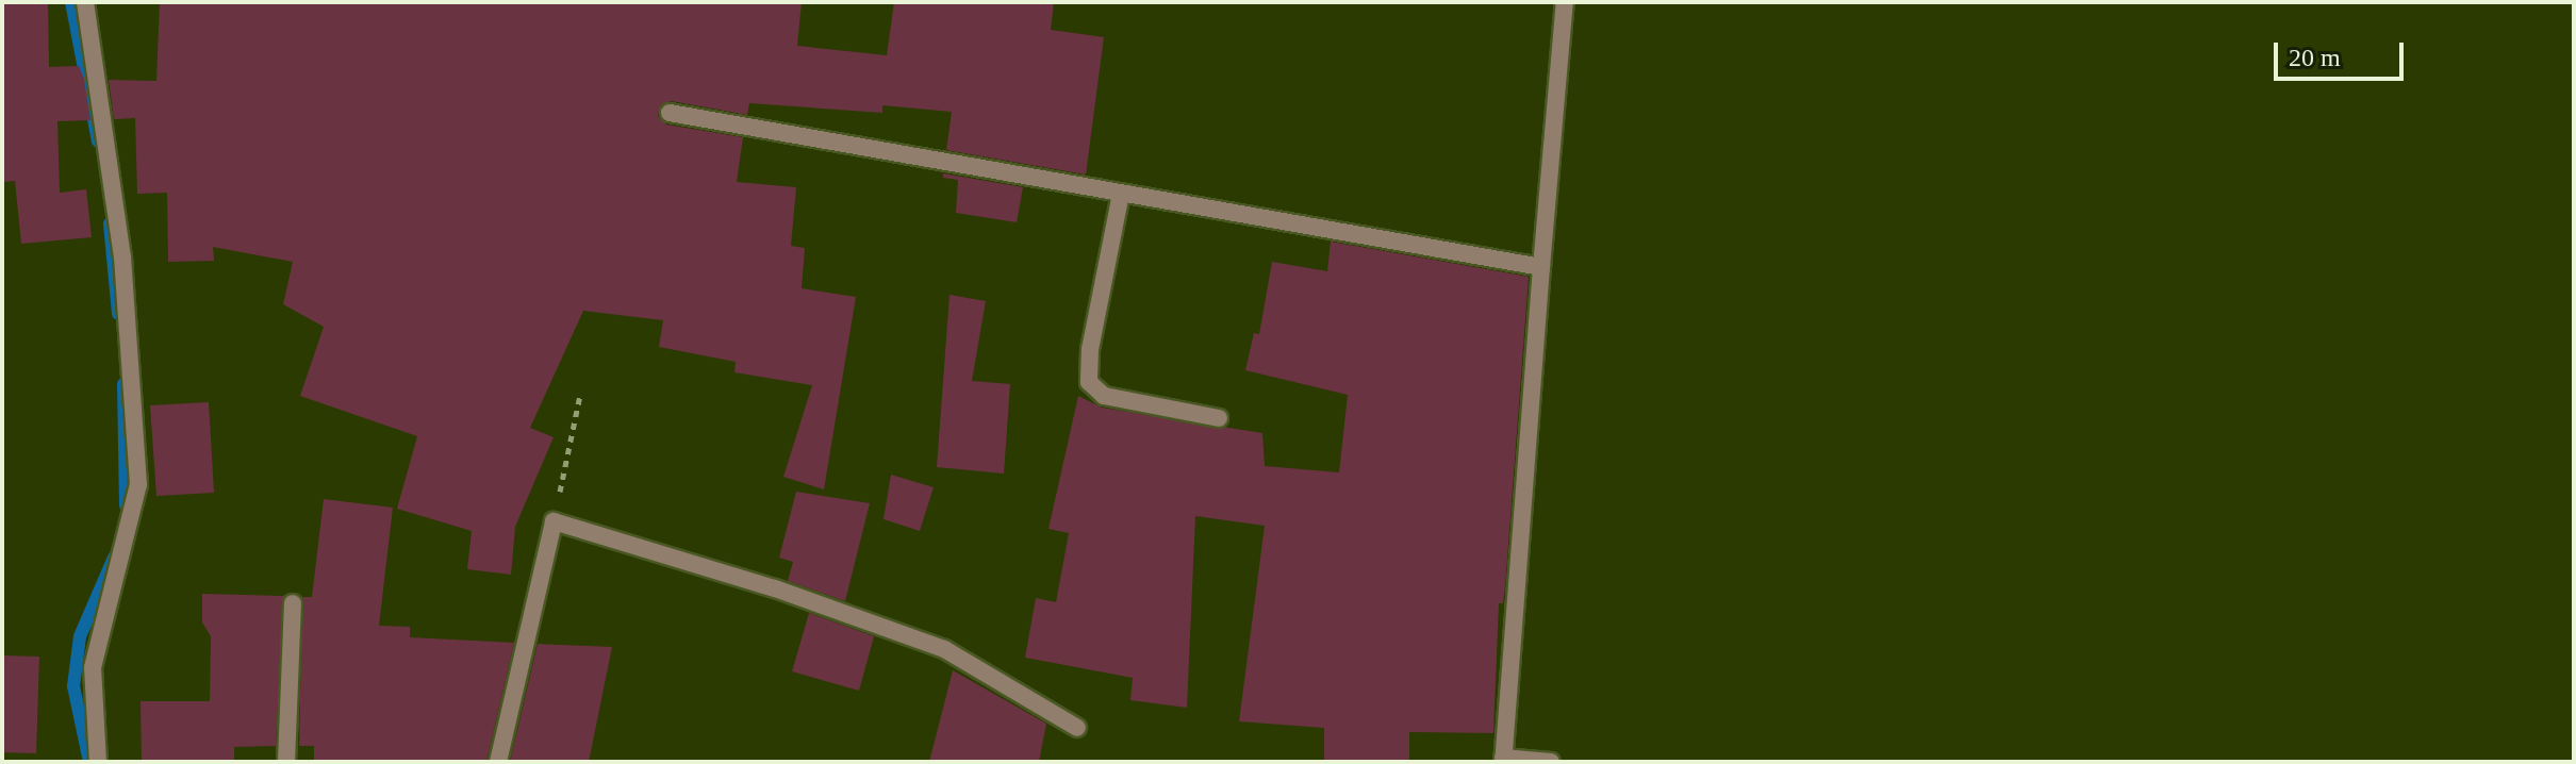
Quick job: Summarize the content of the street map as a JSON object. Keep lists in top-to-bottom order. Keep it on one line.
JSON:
{"scale_bar":"20 m"}
